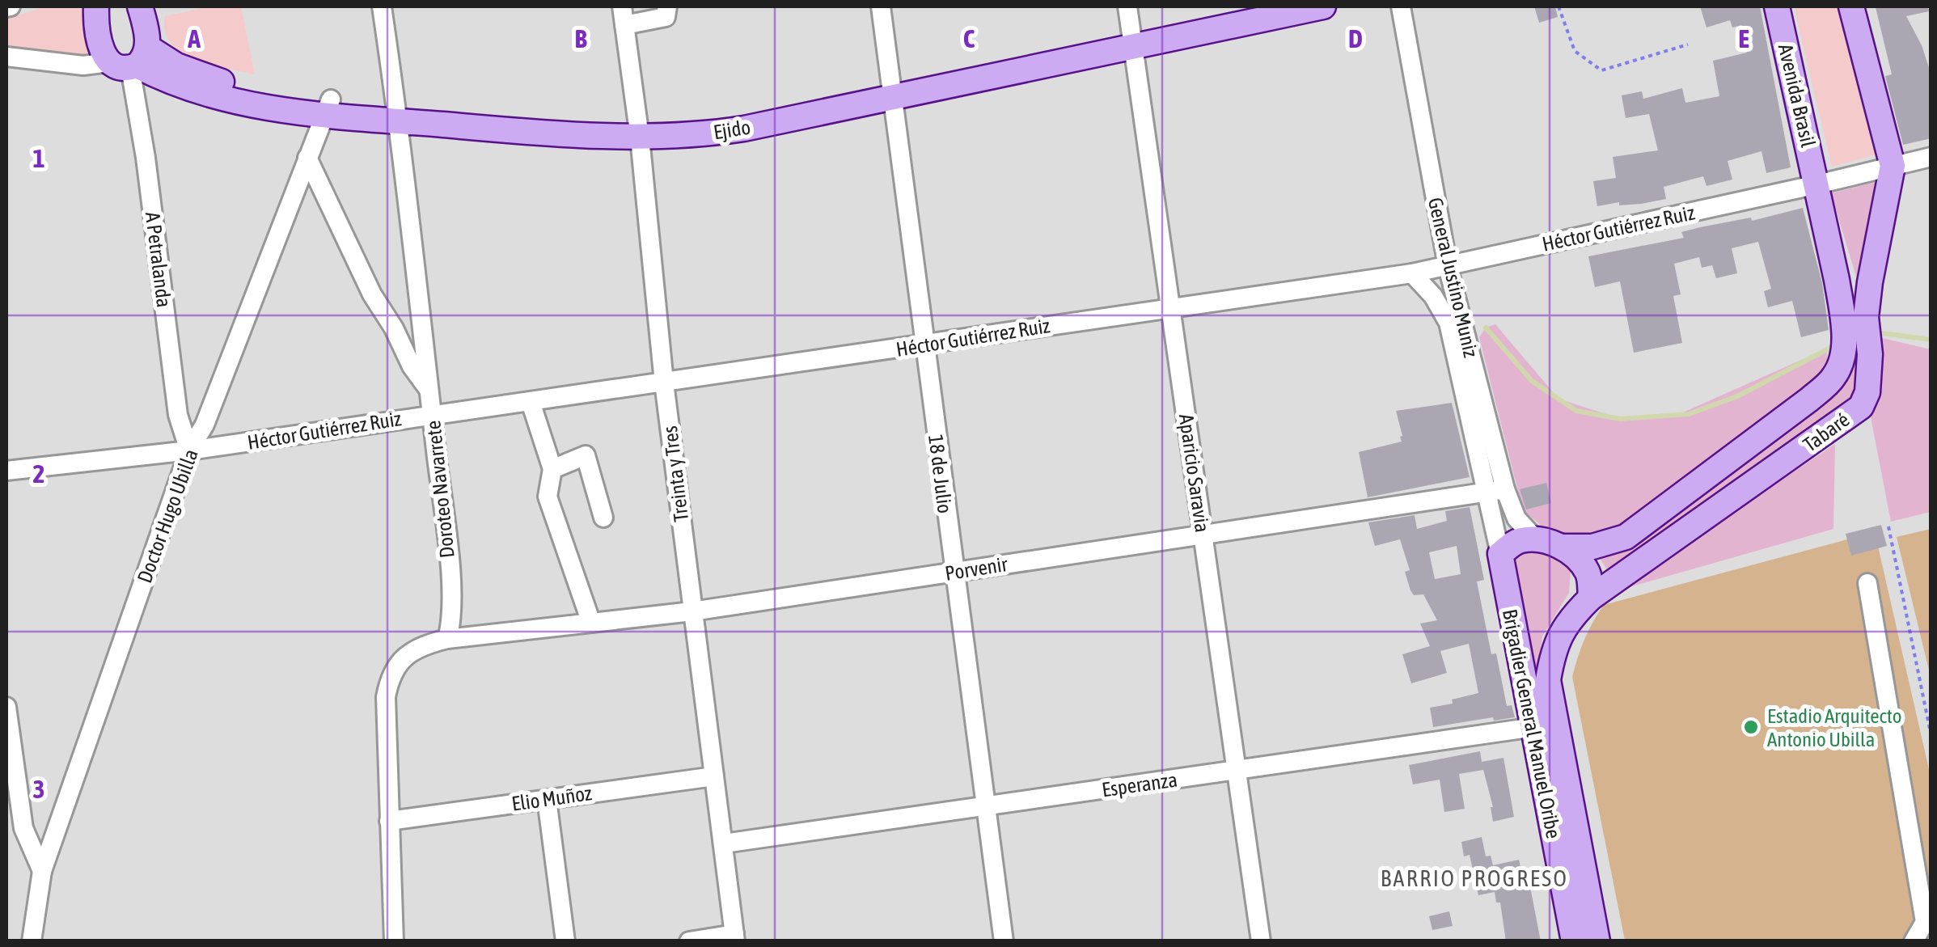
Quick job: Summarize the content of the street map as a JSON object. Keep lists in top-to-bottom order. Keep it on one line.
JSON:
{"streets":{"main road":["Avenida Brasil","Ejido","Tabaré","Brigadier General Manuel Oribe"],"street":["Héctor Gutiérrez Ruiz","A Petralanda","General Justino Muniz","Aparicio Saravia","Treinta y Tres","18 de Julio","Doroteo Navarrete","Doctor Hugo Ubilla","Porvenir","Esperanza","Elio Muñoz"]},"crossings":[["Avenida Brasil","Héctor Gutiérrez Ruiz"],["Avenida Brasil","Tabaré"],["Ejido","A Petralanda"],["Ejido","Aparicio Saravia"],["Ejido","Treinta y Tres"],["Ejido","18 de Julio"],["Ejido","Doroteo Navarrete"],["Ejido","Doctor Hugo Ubilla"],["Héctor Gutiérrez Ruiz","A Petralanda"],["Héctor Gutiérrez Ruiz","General Justino Muniz"],["Héctor Gutiérrez Ruiz","Tabaré"],["Héctor Gutiérrez Ruiz","Aparicio Saravia"],["Héctor Gutiérrez Ruiz","Treinta y Tres"],["Héctor Gutiérrez Ruiz","18 de Julio"],["Héctor Gutiérrez Ruiz","Doroteo Navarrete"],["Héctor Gutiérrez Ruiz","Doctor Hugo Ubilla"],["A Petralanda","Doctor Hugo Ubilla"],["General Justino Muniz","Porvenir"],["General Justino Muniz","Brigadier General Manuel Oribe"],["Tabaré","Brigadier General Manuel Oribe"],["Aparicio Saravia","Porvenir"],["Aparicio Saravia","Esperanza"],["Treinta y Tres","Porvenir"],["Treinta y Tres","Esperanza"],["Treinta y Tres","Elio Muñoz"],["18 de Julio","Porvenir"],["18 de Julio","Esperanza"],["Doroteo Navarrete","Porvenir"],["Brigadier General Manuel Oribe","Esperanza"]],"districts":["BARRIO PROGRESO"],"places":["Estadio Arquitecto Antonio Ubilla"],"grid":{"columns":["A","B","C","D","E"],"rows":["1","2","3"]}}
